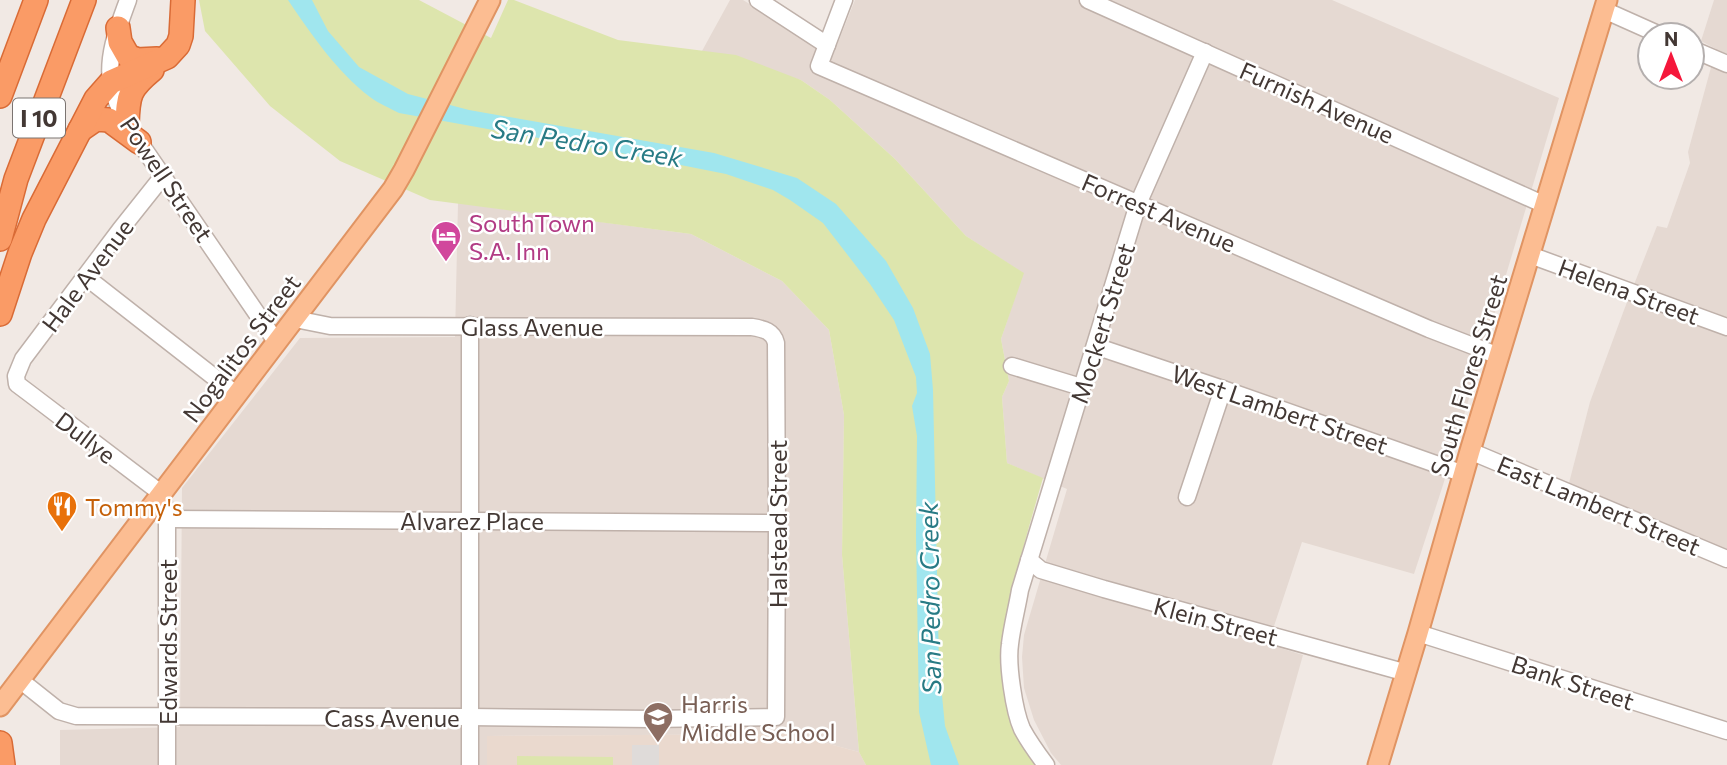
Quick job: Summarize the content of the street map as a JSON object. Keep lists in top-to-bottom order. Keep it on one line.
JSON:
{"streets":{"highway":["I 10"],"main road":["Nogalitos Street","South Flores Street"],"street":["Furnish Avenue","Powell Street","Forrest Avenue","Hale Avenue","Helena Street","Mockert Street","Glass Avenue","West Lambert Street","Dullye","East Lambert Street","Alvarez Place","Halstead Street","Klein Street","Edwards Street","Bank Street","Cass Avenue"]},"crossings":[["Furnish Avenue","Mockert Street"],["Furnish Avenue","South Flores Street"],["Powell Street","Hale Avenue"],["Powell Street","Nogalitos Street"],["Forrest Avenue","Mockert Street"],["Forrest Avenue","South Flores Street"],["Hale Avenue","Dullye"],["Helena Street","South Flores Street"],["Mockert Street","West Lambert Street"],["Mockert Street","Klein Street"],["Glass Avenue","Nogalitos Street"],["Glass Avenue","Halstead Street"],["Nogalitos Street","Dullye"],["Nogalitos Street","Edwards Street"],["Nogalitos Street","Cass Avenue"],["South Flores Street","West Lambert Street"],["South Flores Street","East Lambert Street"],["South Flores Street","Klein Street"],["South Flores Street","Bank Street"],["Dullye","Edwards Street"],["Alvarez Place","Halstead Street"],["Alvarez Place","Edwards Street"],["Halstead Street","Cass Avenue"],["Edwards Street","Cass Avenue"]],"water":["San Pedro Creek"],"places":{"hotel":["SouthTown S.A. Inn"],"restaurant":["Tommy's"],"school or university":["Harris Middle School"]},"north":"top"}
